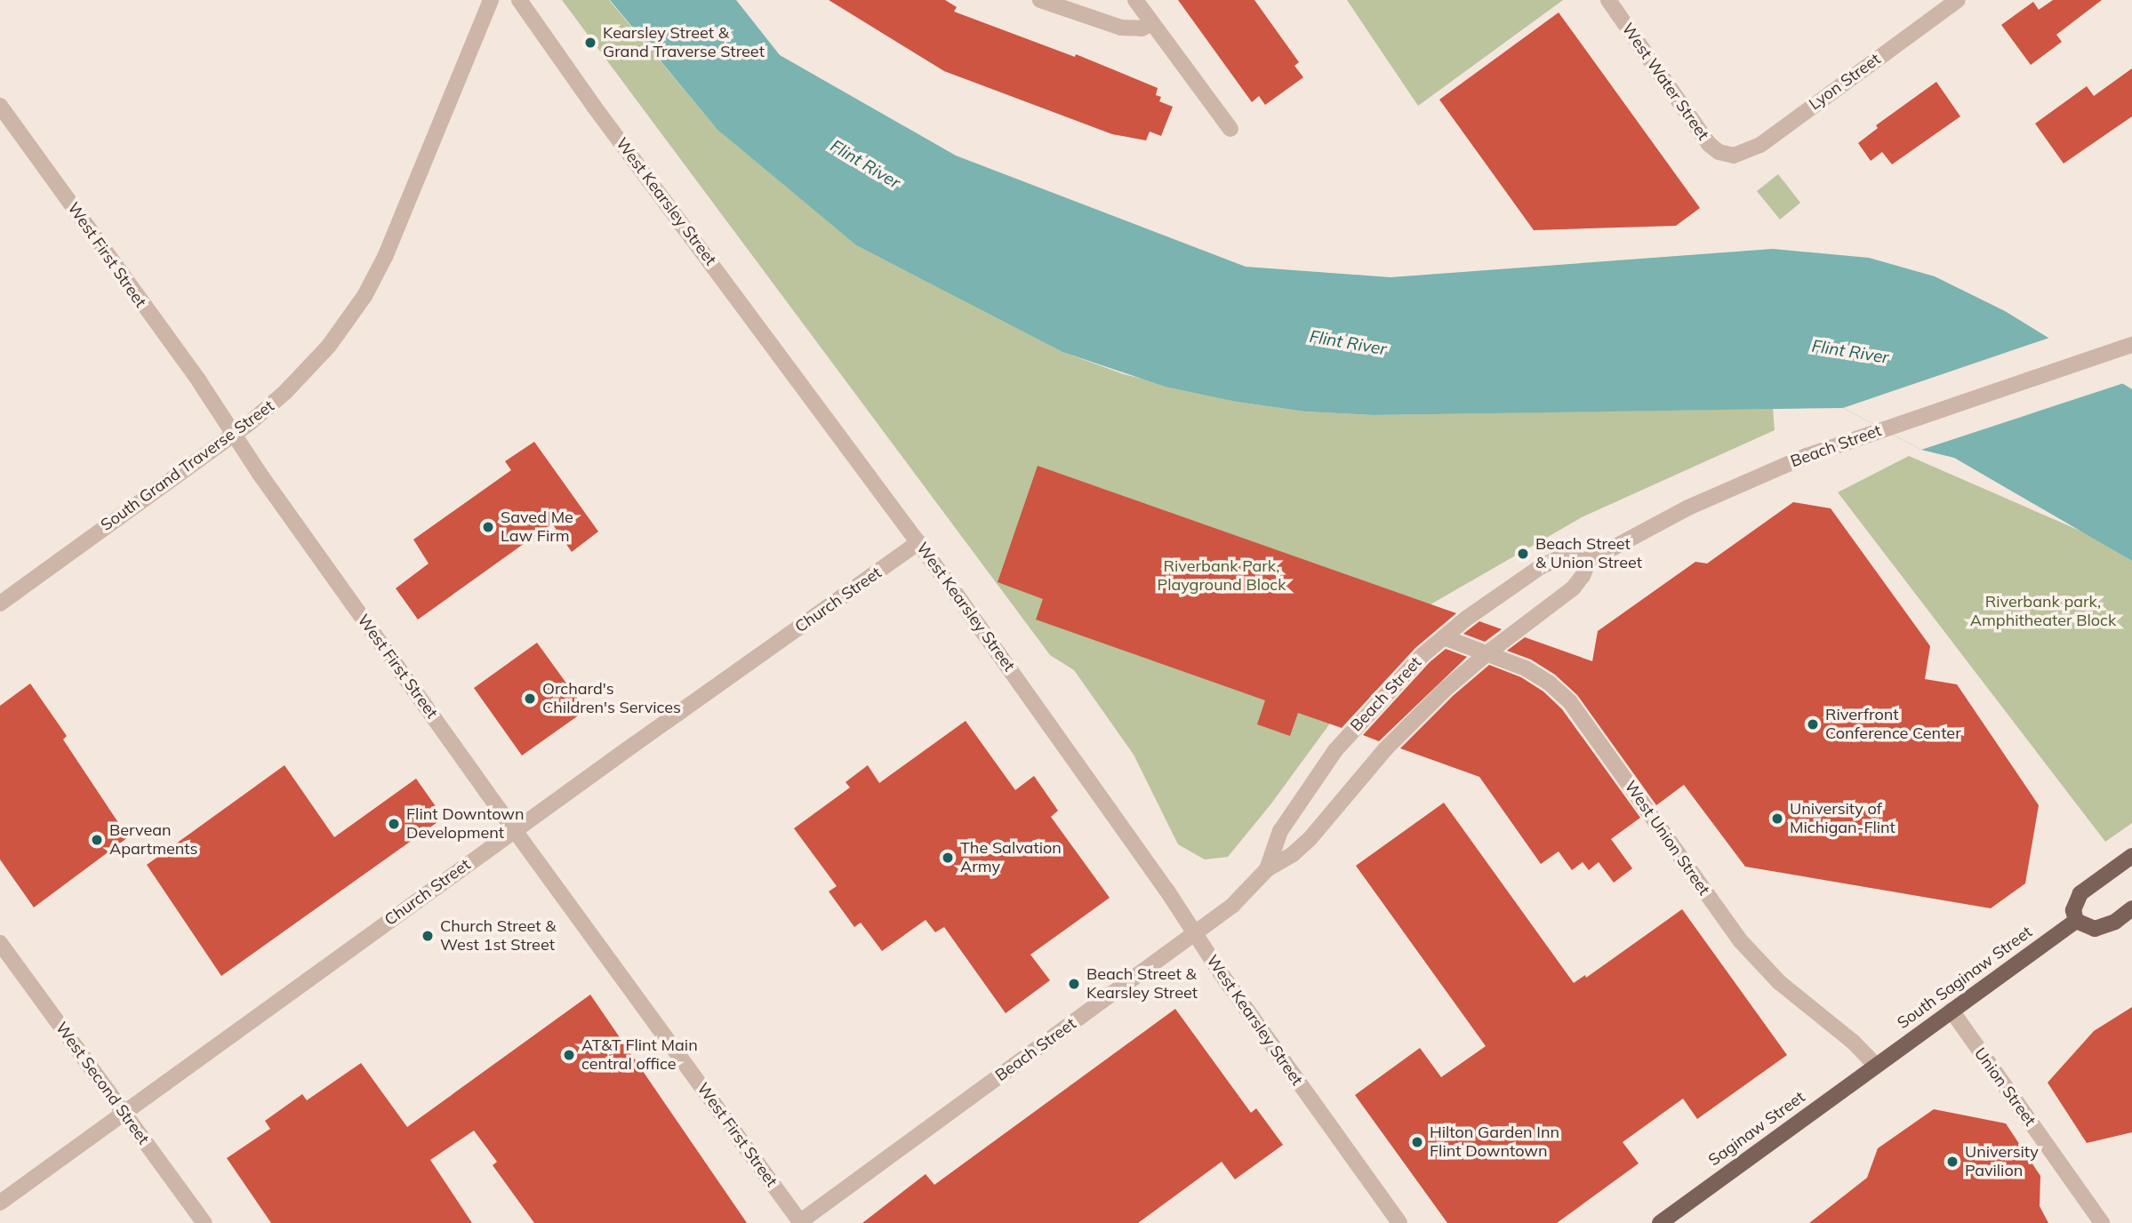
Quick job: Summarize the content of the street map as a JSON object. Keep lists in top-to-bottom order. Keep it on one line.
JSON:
{"streets":{"main road":["South Saginaw Street","Saginaw Street"],"street":["West Water Street","Lyon Street","West Kearsley Street","West First Street","Beach Street","South Grand Traverse Street","Church Street","West Union Street","West Second Street","Union Street"]},"crossings":[["West Water Street","Lyon Street"],["West Kearsley Street","Beach Street"],["West Kearsley Street","Church Street"],["West First Street","Beach Street"],["West First Street","South Grand Traverse Street"],["West First Street","Church Street"],["Beach Street","West Union Street"],["Church Street","West Second Street"],["West Union Street","South Saginaw Street"],["West Union Street","Saginaw Street"],["South Saginaw Street","Union Street"],["South Saginaw Street","Saginaw Street"]],"water":["Flint River"],"parks":["Riverbank Park, Playground Block","Riverbank park, Amphitheater Block"],"places":["Kearsley Street & Grand Traverse Street","Saved Me Law Firm","Beach Street & Union Street","Orchard's Children's Services","Riverfront Conference Center","University of Michigan-Flint","Flint Downtown Development","Bervean Apartments","The Salvation Army","Church Street & West 1st Street","Beach Street & Kearsley Street","AT&T Flint Main central office","Hilton Garden Inn Flint Downtown","University Pavilion"]}
